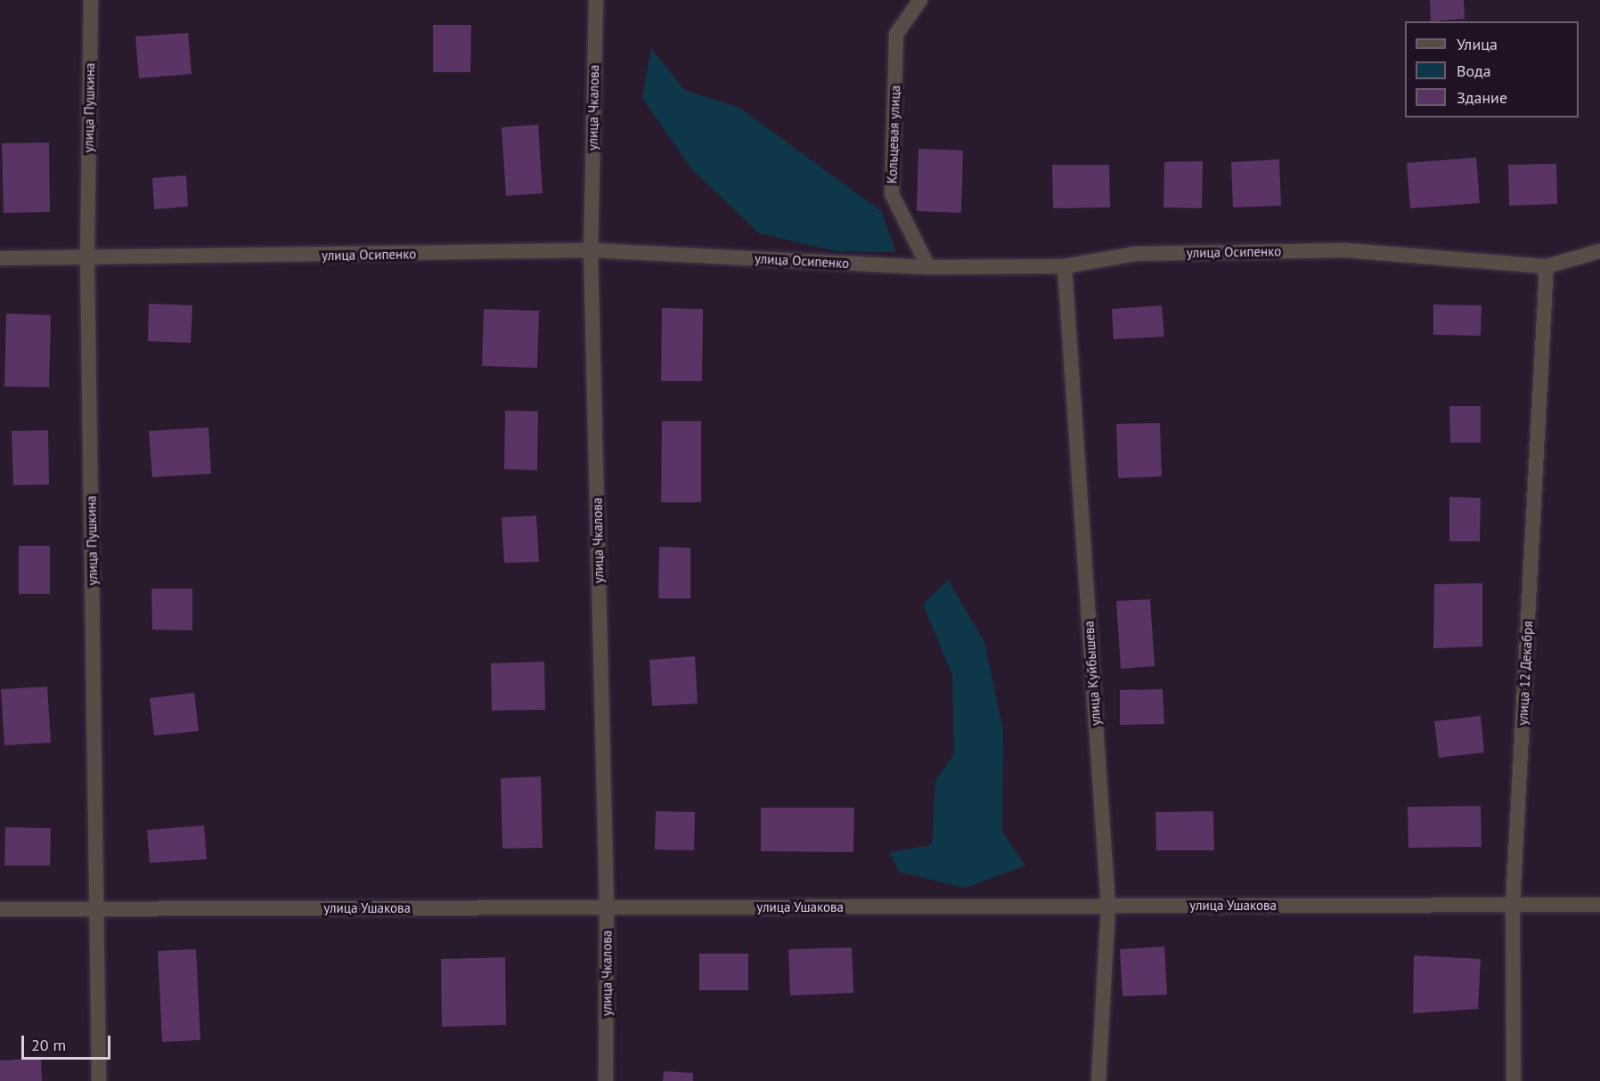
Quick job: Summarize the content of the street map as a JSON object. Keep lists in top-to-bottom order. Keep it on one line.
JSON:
{"streets":{"street":["улица Пушкина","улица Чкалова","Кольцевая улица","улица Осипенко","улица Куйбышева","улица 12 Декабря","улица Ушакова"]},"crossings":[["улица Пушкина","улица Осипенко"],["улица Пушкина","улица Ушакова"],["улица Чкалова","улица Осипенко"],["улица Чкалова","улица Ушакова"],["Кольцевая улица","улица Осипенко"],["улица Осипенко","улица Куйбышева"],["улица Осипенко","улица 12 Декабря"],["улица Куйбышева","улица Ушакова"],["улица 12 Декабря","улица Ушакова"]],"legend":["Улица","Вода","Здание"],"scale_bar":"20 m"}
